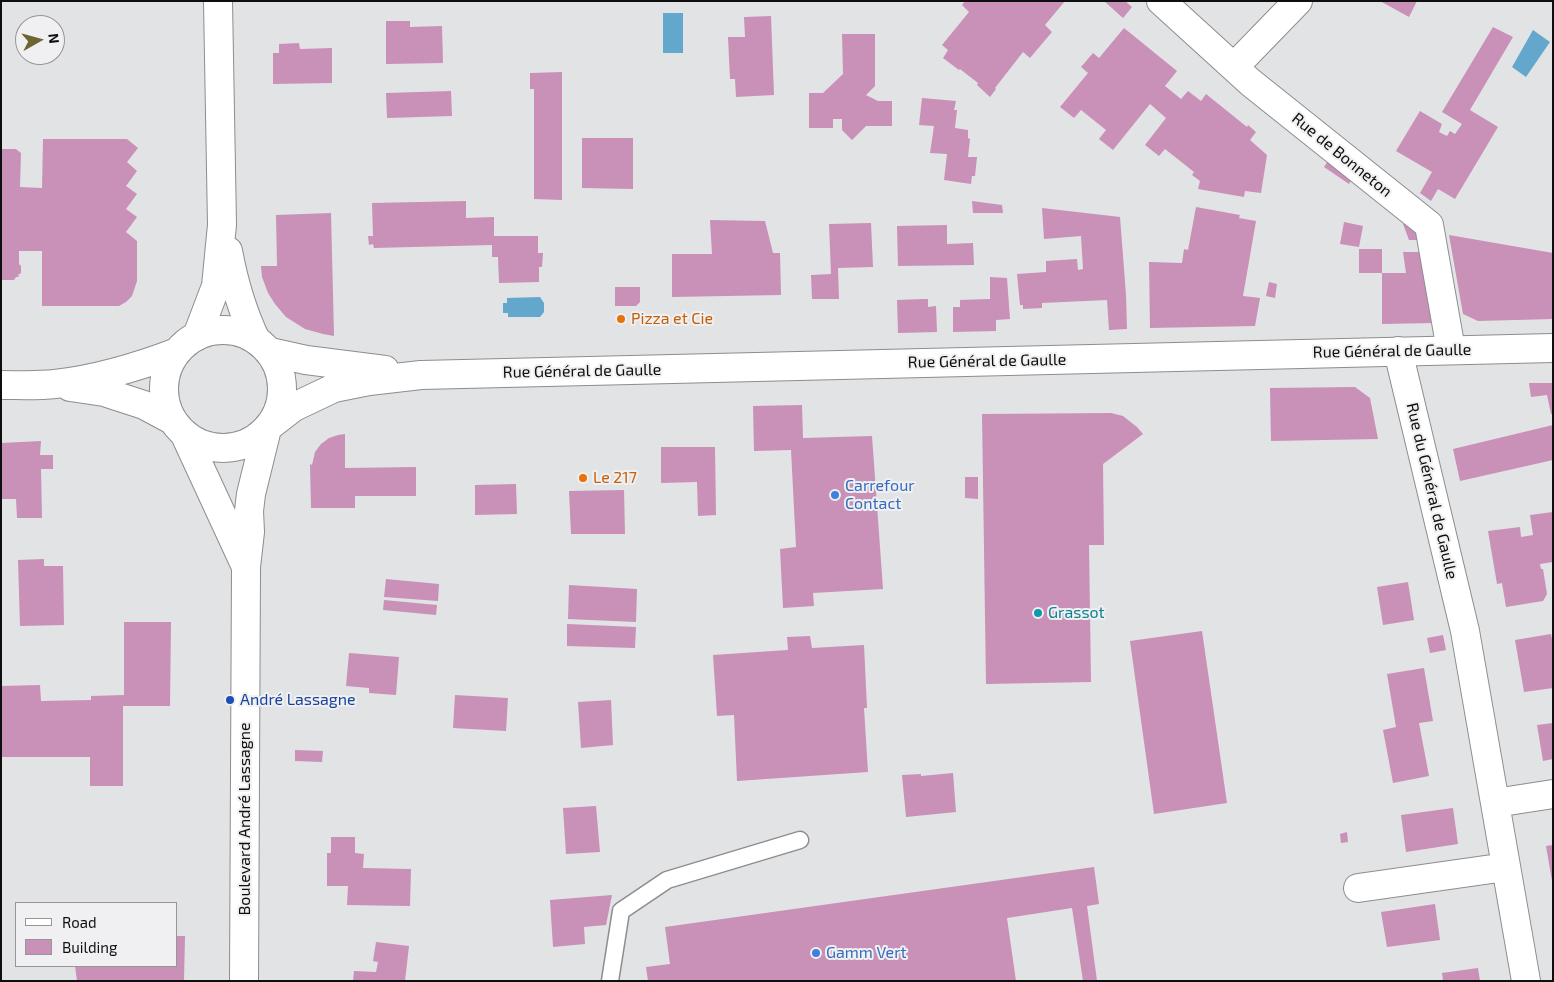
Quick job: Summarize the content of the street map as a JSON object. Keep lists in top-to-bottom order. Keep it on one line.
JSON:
{"streets":{"street":["Rue de Bonneton","Rue Général de Gaulle","Rue du Général de Gaulle","Boulevard André Lassagne"]},"crossings":[["Rue de Bonneton","Rue Général de Gaulle"],["Rue Général de Gaulle","Rue du Général de Gaulle"],["Rue Général de Gaulle","Boulevard André Lassagne"]],"places":["Pizza et Cie","Le 217","Carrefour Contact","Grassot","André Lassagne","Gamm Vert"],"legend":["Road","Building"],"north":"right"}
